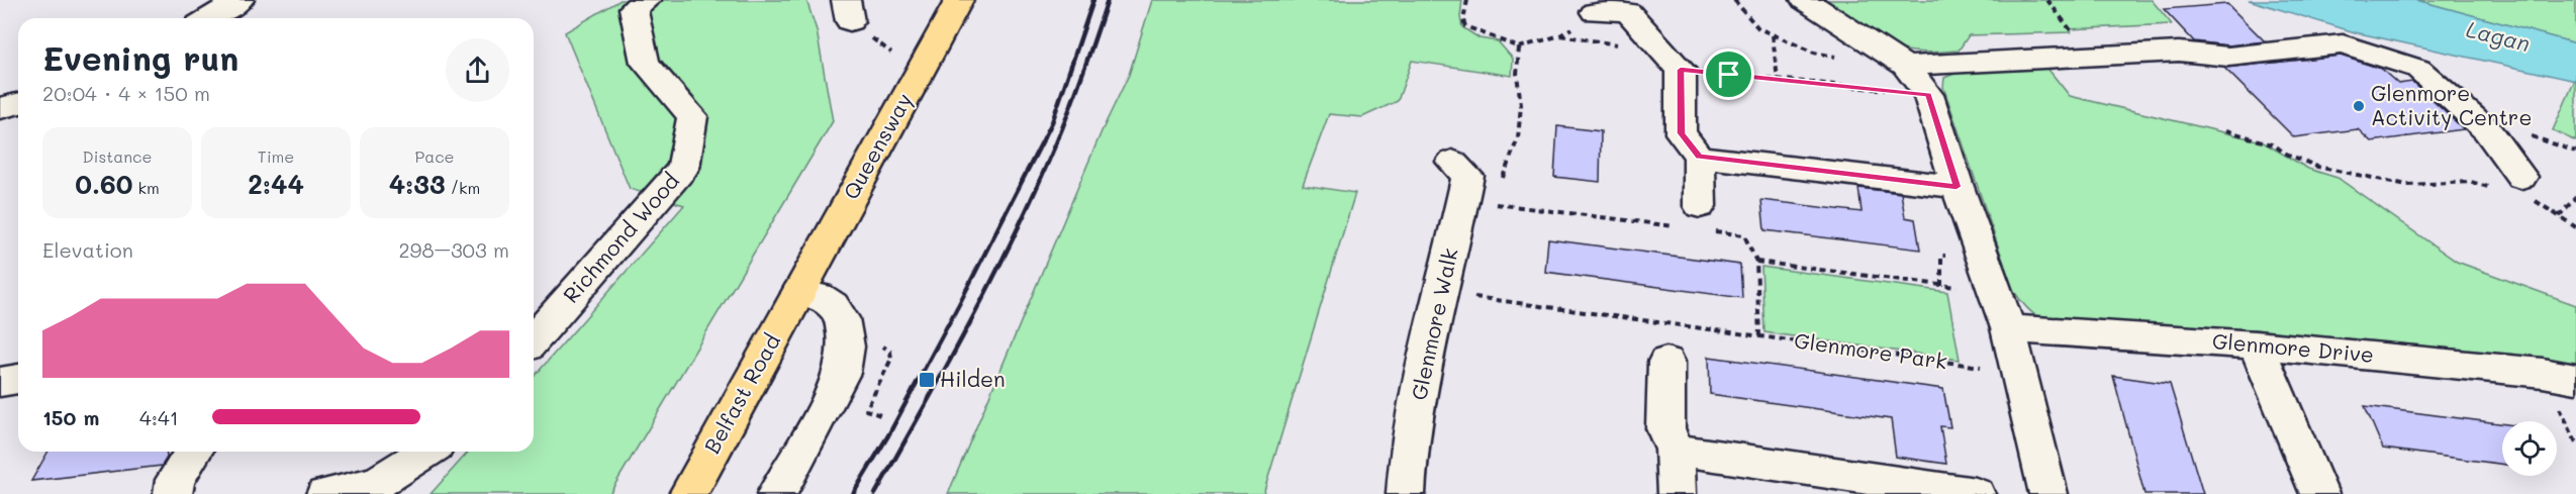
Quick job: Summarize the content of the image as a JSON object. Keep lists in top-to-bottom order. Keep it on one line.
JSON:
{"streets":{"highway":["Queensway","Belfast Road"],"street":["Richmond Wood","Glenmore Walk","Glenmore Drive"],"path":["Glenmore Park"]},"crossings":[["Queensway","Belfast Road"],["Glenmore Walk","Glenmore Park"]],"water":["Lagan"],"places":{"other":["Glenmore Activity Centre"],"transit":["Hilden"]},"page":{"heading":["Evening run","20:04 · 4 × 150 m"],"stats":[["Distance","0.60 km"],["Time","2:44"],["Pace","4:33 /km"]],"chart":["Elevation","298–303 m"],"list":[{"name":"150 m","note":"4:41"}]}}
